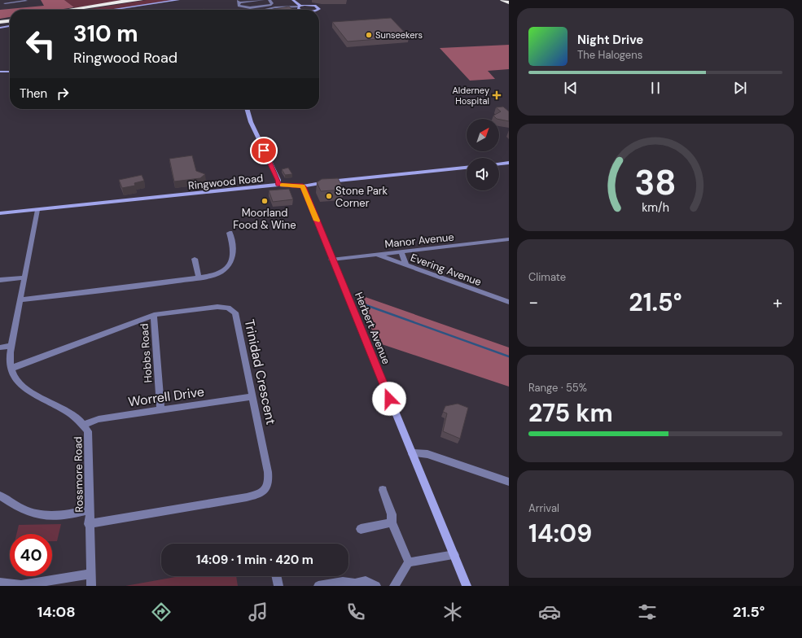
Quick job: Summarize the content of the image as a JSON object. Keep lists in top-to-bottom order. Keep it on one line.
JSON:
{"streets":{"street":["Ringwood Road","Manor Avenue","Evering Avenue","Herbert Avenue","Hobbs Road","Trinidad Crescent","Worrell Drive","Rossmore Road"]},"crossings":[["Ringwood Road","Herbert Avenue"],["Ringwood Road","Rossmore Road"],["Manor Avenue","Evering Avenue"],["Manor Avenue","Herbert Avenue"],["Hobbs Road","Trinidad Crescent"],["Hobbs Road","Worrell Drive"],["Trinidad Crescent","Worrell Drive"],["Trinidad Crescent","Rossmore Road"],["Worrell Drive","Rossmore Road"]],"places":{"other":["Sunseekers","Stone Park Corner","Moorland Food & Wine"],"health":["Alderney Hospital"]},"north":"top right","page":{"turn":["310 m","Ringwood Road"],"song":["Night Drive","The Halogens"],"then":"Then","tile":["Climate",["Range · 55%","275 km"],["Arrival","14:09"]],"heat":["−","21.5°","+"],"limit":"40","trip":"14:09 · 1 min · 420 m","tabs":["14:08","21.5°"],"gauge":["38","km/h"]}}
